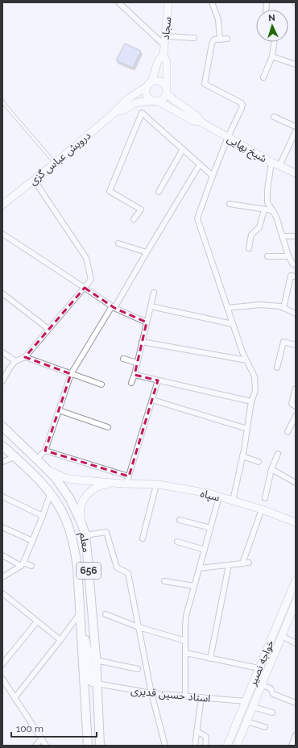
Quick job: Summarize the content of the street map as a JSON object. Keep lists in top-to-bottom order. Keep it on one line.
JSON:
{"streets":{"main road":["معلم","656"],"street":["سجاد","شیخ بهایی","درویش عباس گزی","سپاه","خواجه نصیر","استاد حسین قدیری"]},"crossings":[["سجاد","شیخ بهایی"],["سجاد","درویش عباس گزی"],["شیخ بهایی","درویش عباس گزی"],["معلم","استاد حسین قدیری"],["خواجه نصیر","استاد حسین قدیری"]],"scale_bar":"100 m","north":"top"}
